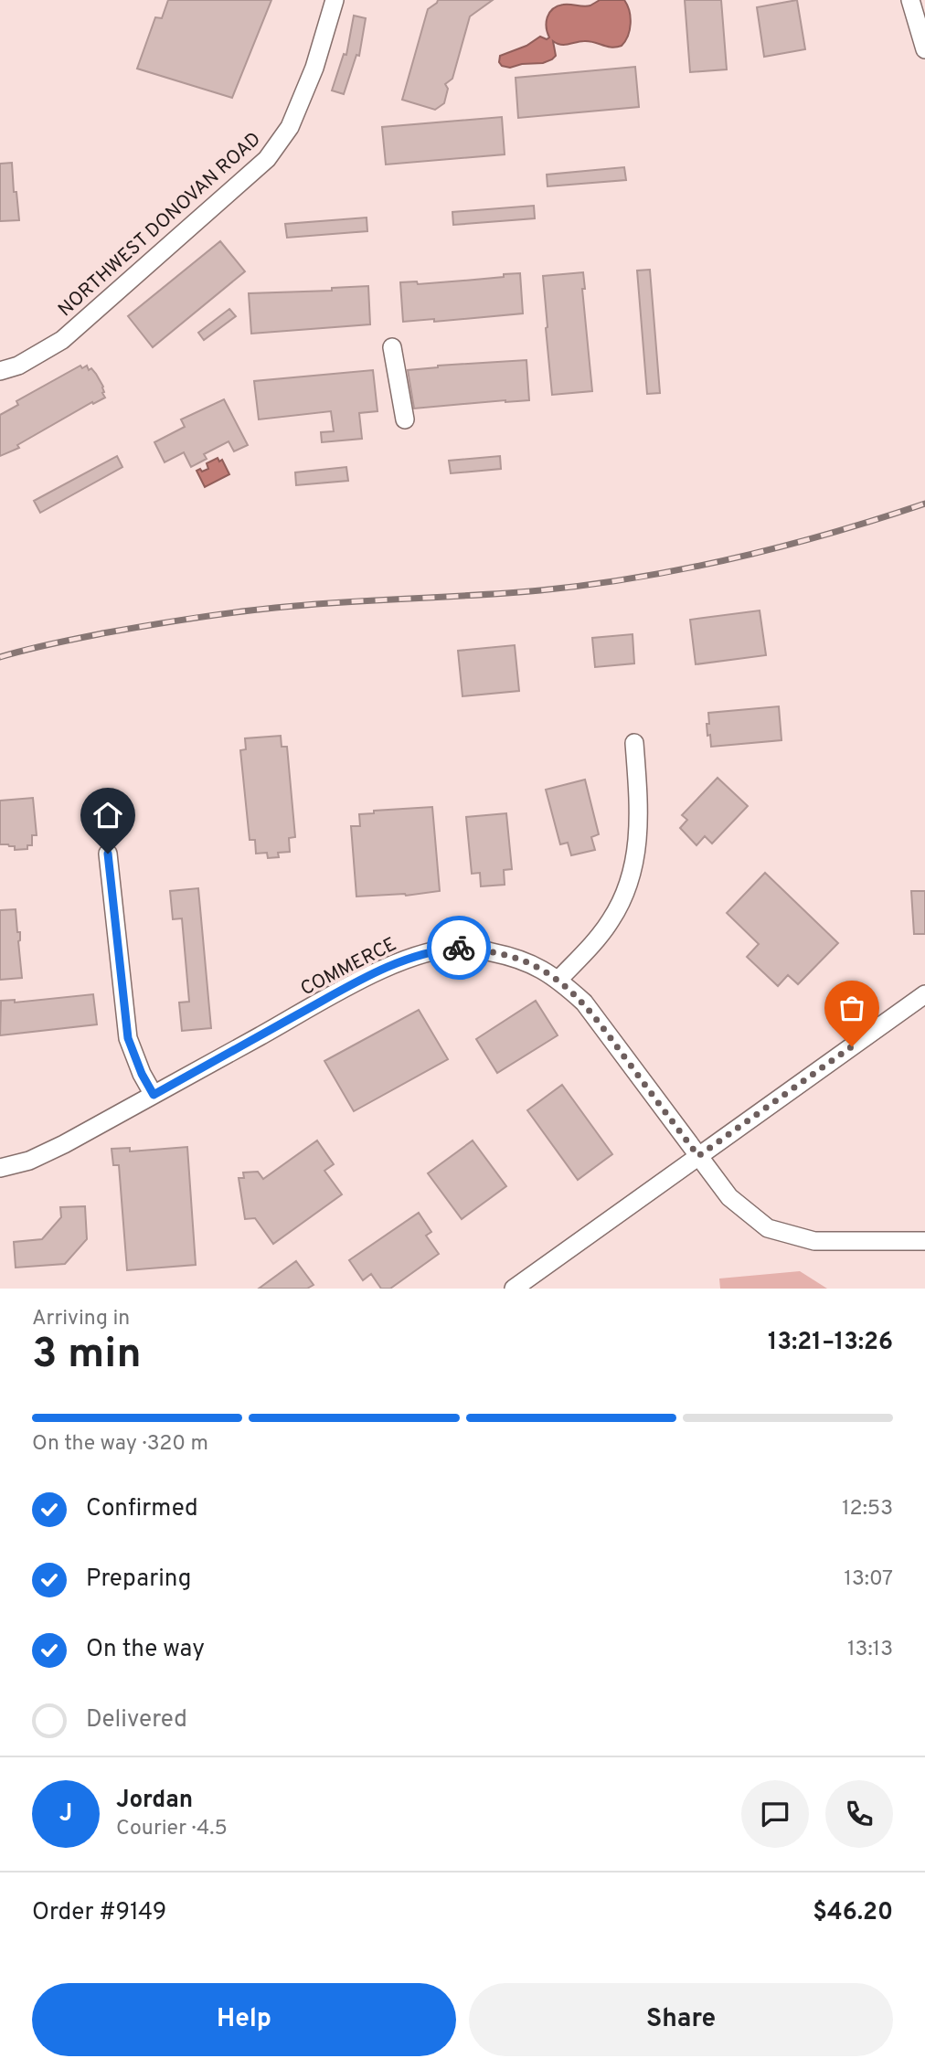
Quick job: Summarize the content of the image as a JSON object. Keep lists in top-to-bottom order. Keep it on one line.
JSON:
{"streets":{"street":["NORTHWEST DONOVAN ROAD","COMMERCE"]},"page":{"heading":["3 min","Arriving in","13:21–13:26"],"panel":["Jordan","Courier · 4.5","Order #9149","$46.20"],"bar":"On the way · 320 m","list":[["Confirmed","12:53"],["Preparing","13:07"],["On the way","13:13"],"Delivered"],"round":"J","buttons":["Help","Share"]}}
